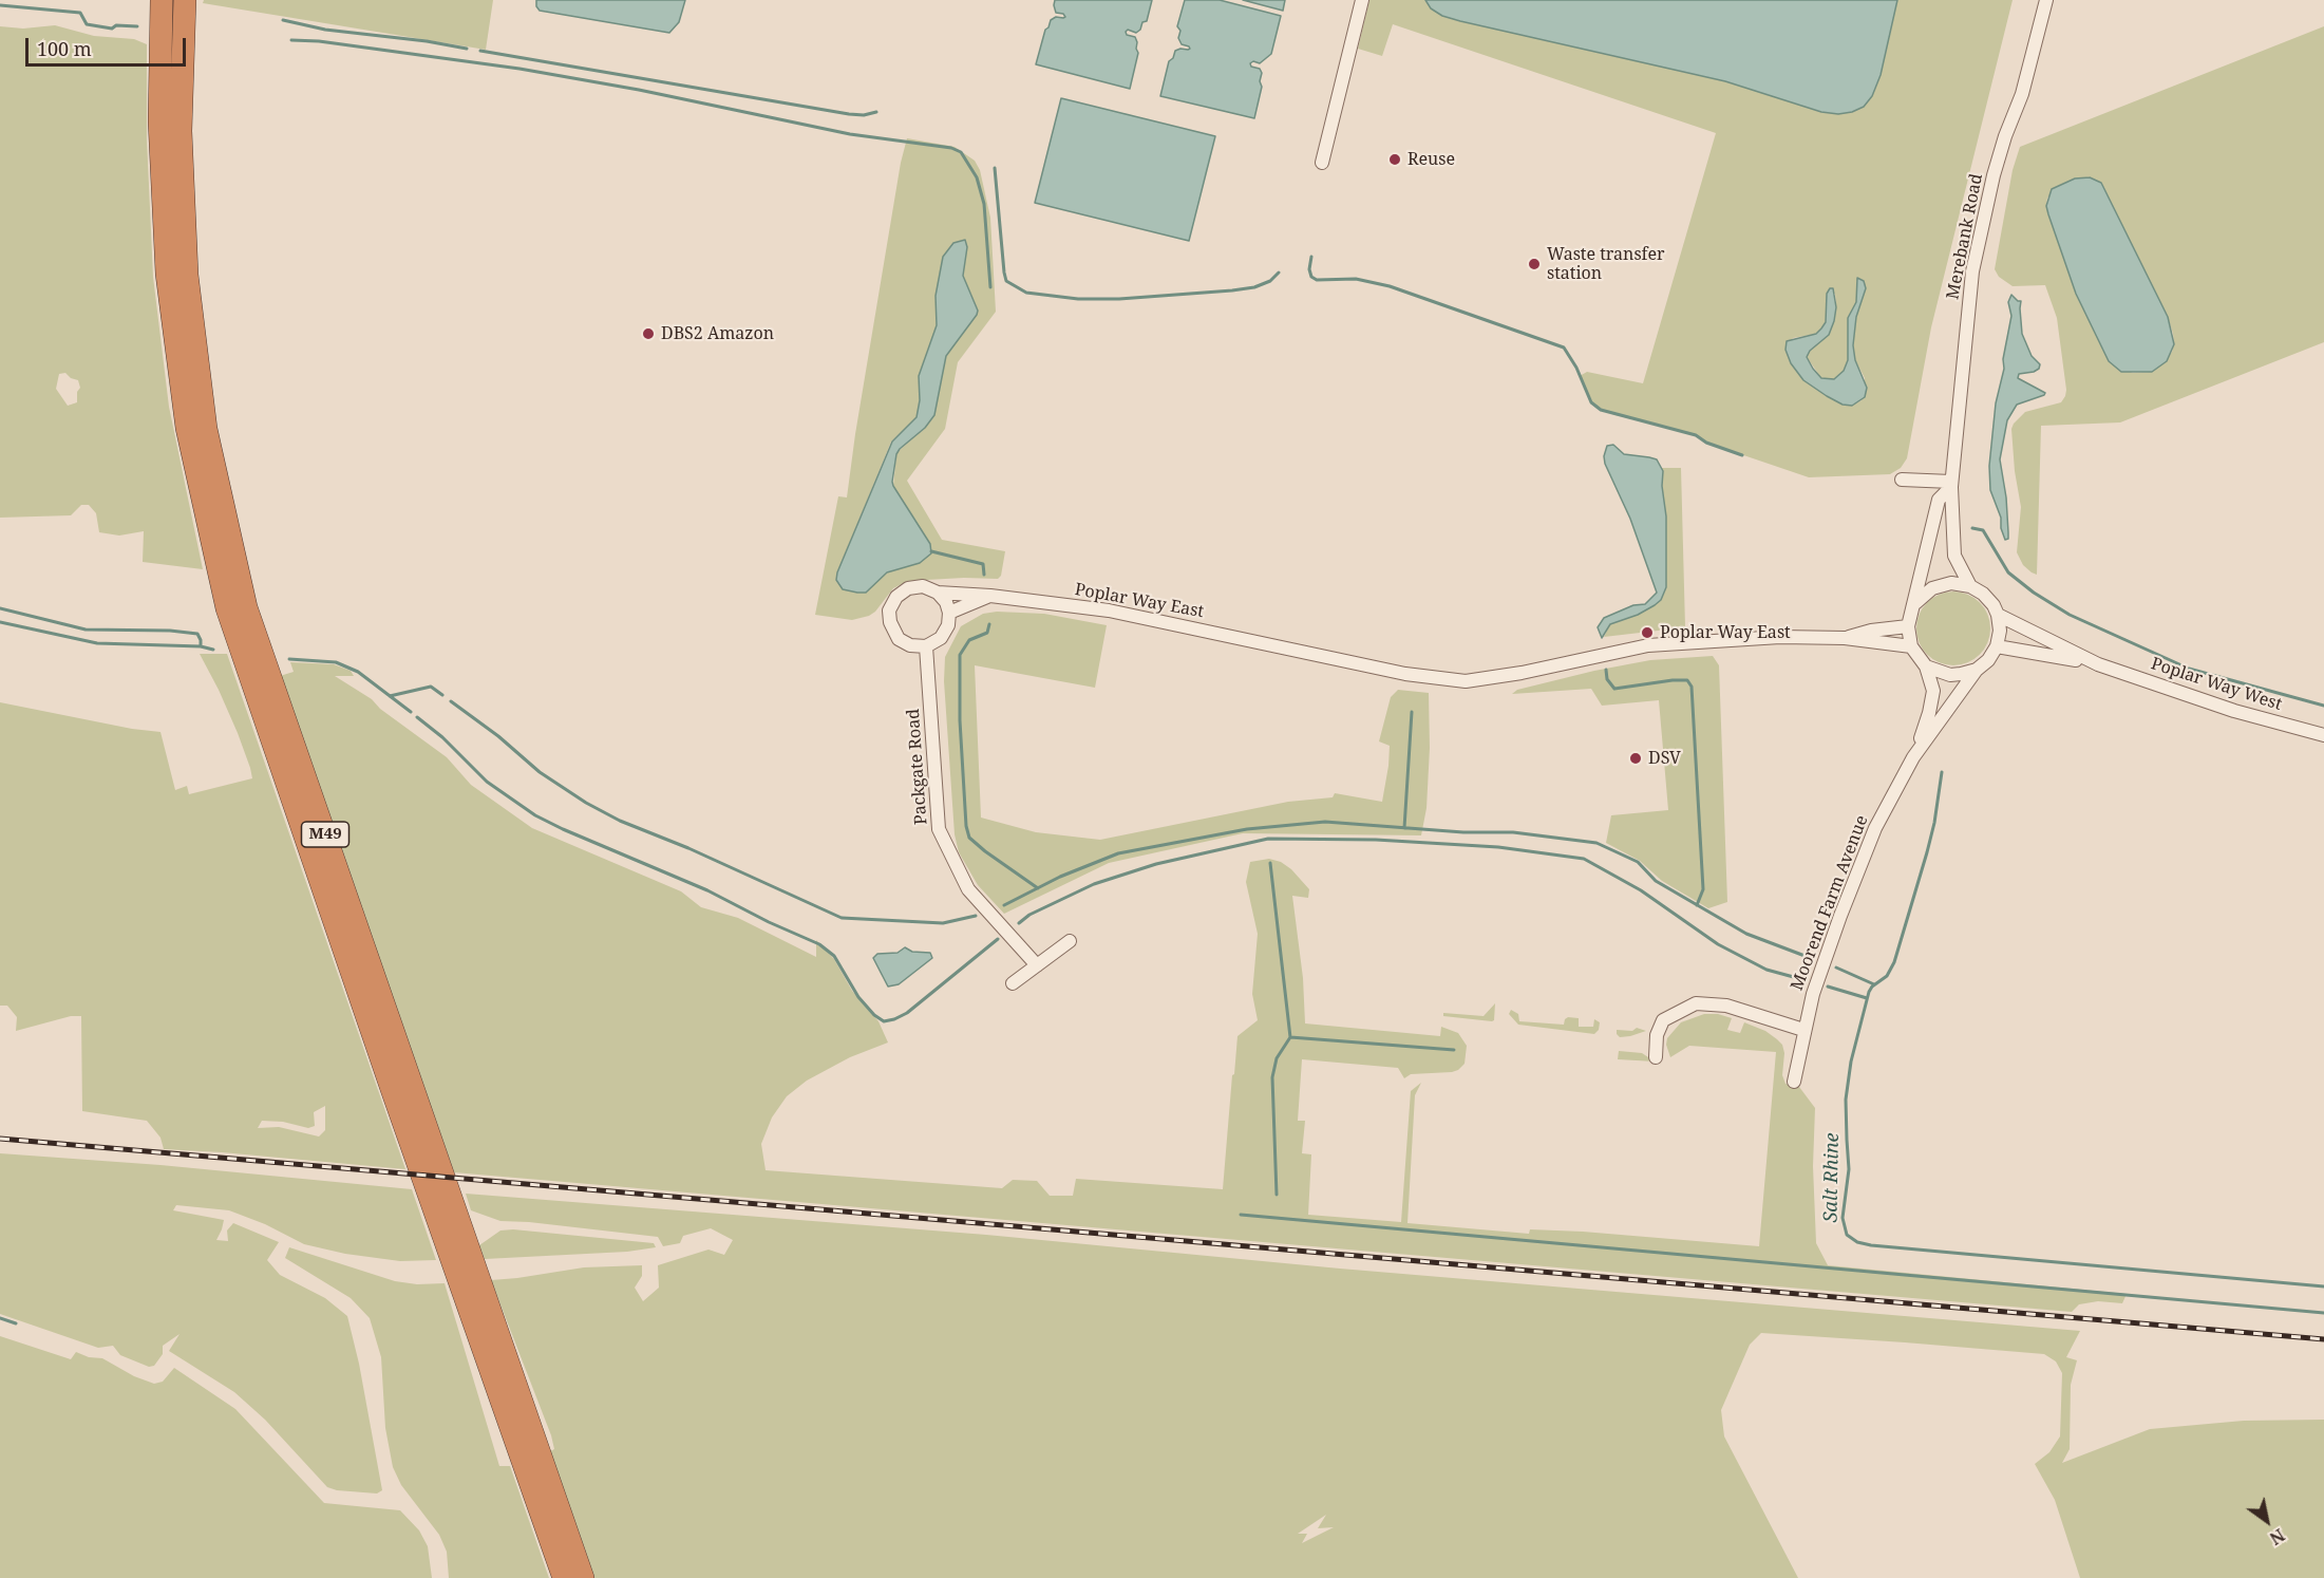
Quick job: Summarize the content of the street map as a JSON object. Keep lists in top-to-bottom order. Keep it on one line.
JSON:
{"streets":{"highway":["M49"],"street":["Merebank Road","Poplar Way East","Poplar Way West","Packgate Road","Moorend Farm Avenue"]},"crossings":[["Merebank Road","Poplar Way East"],["Merebank Road","Poplar Way West"],["Merebank Road","Moorend Farm Avenue"],["Poplar Way East","Poplar Way West"],["Poplar Way East","Packgate Road"],["Poplar Way East","Moorend Farm Avenue"],["Poplar Way West","Moorend Farm Avenue"]],"water":["Salt Rhine"],"places":["Reuse","Waste transfer station","DBS2 Amazon","Poplar Way East","DSV"],"scale_bar":"100 m","north":"bottom right"}
